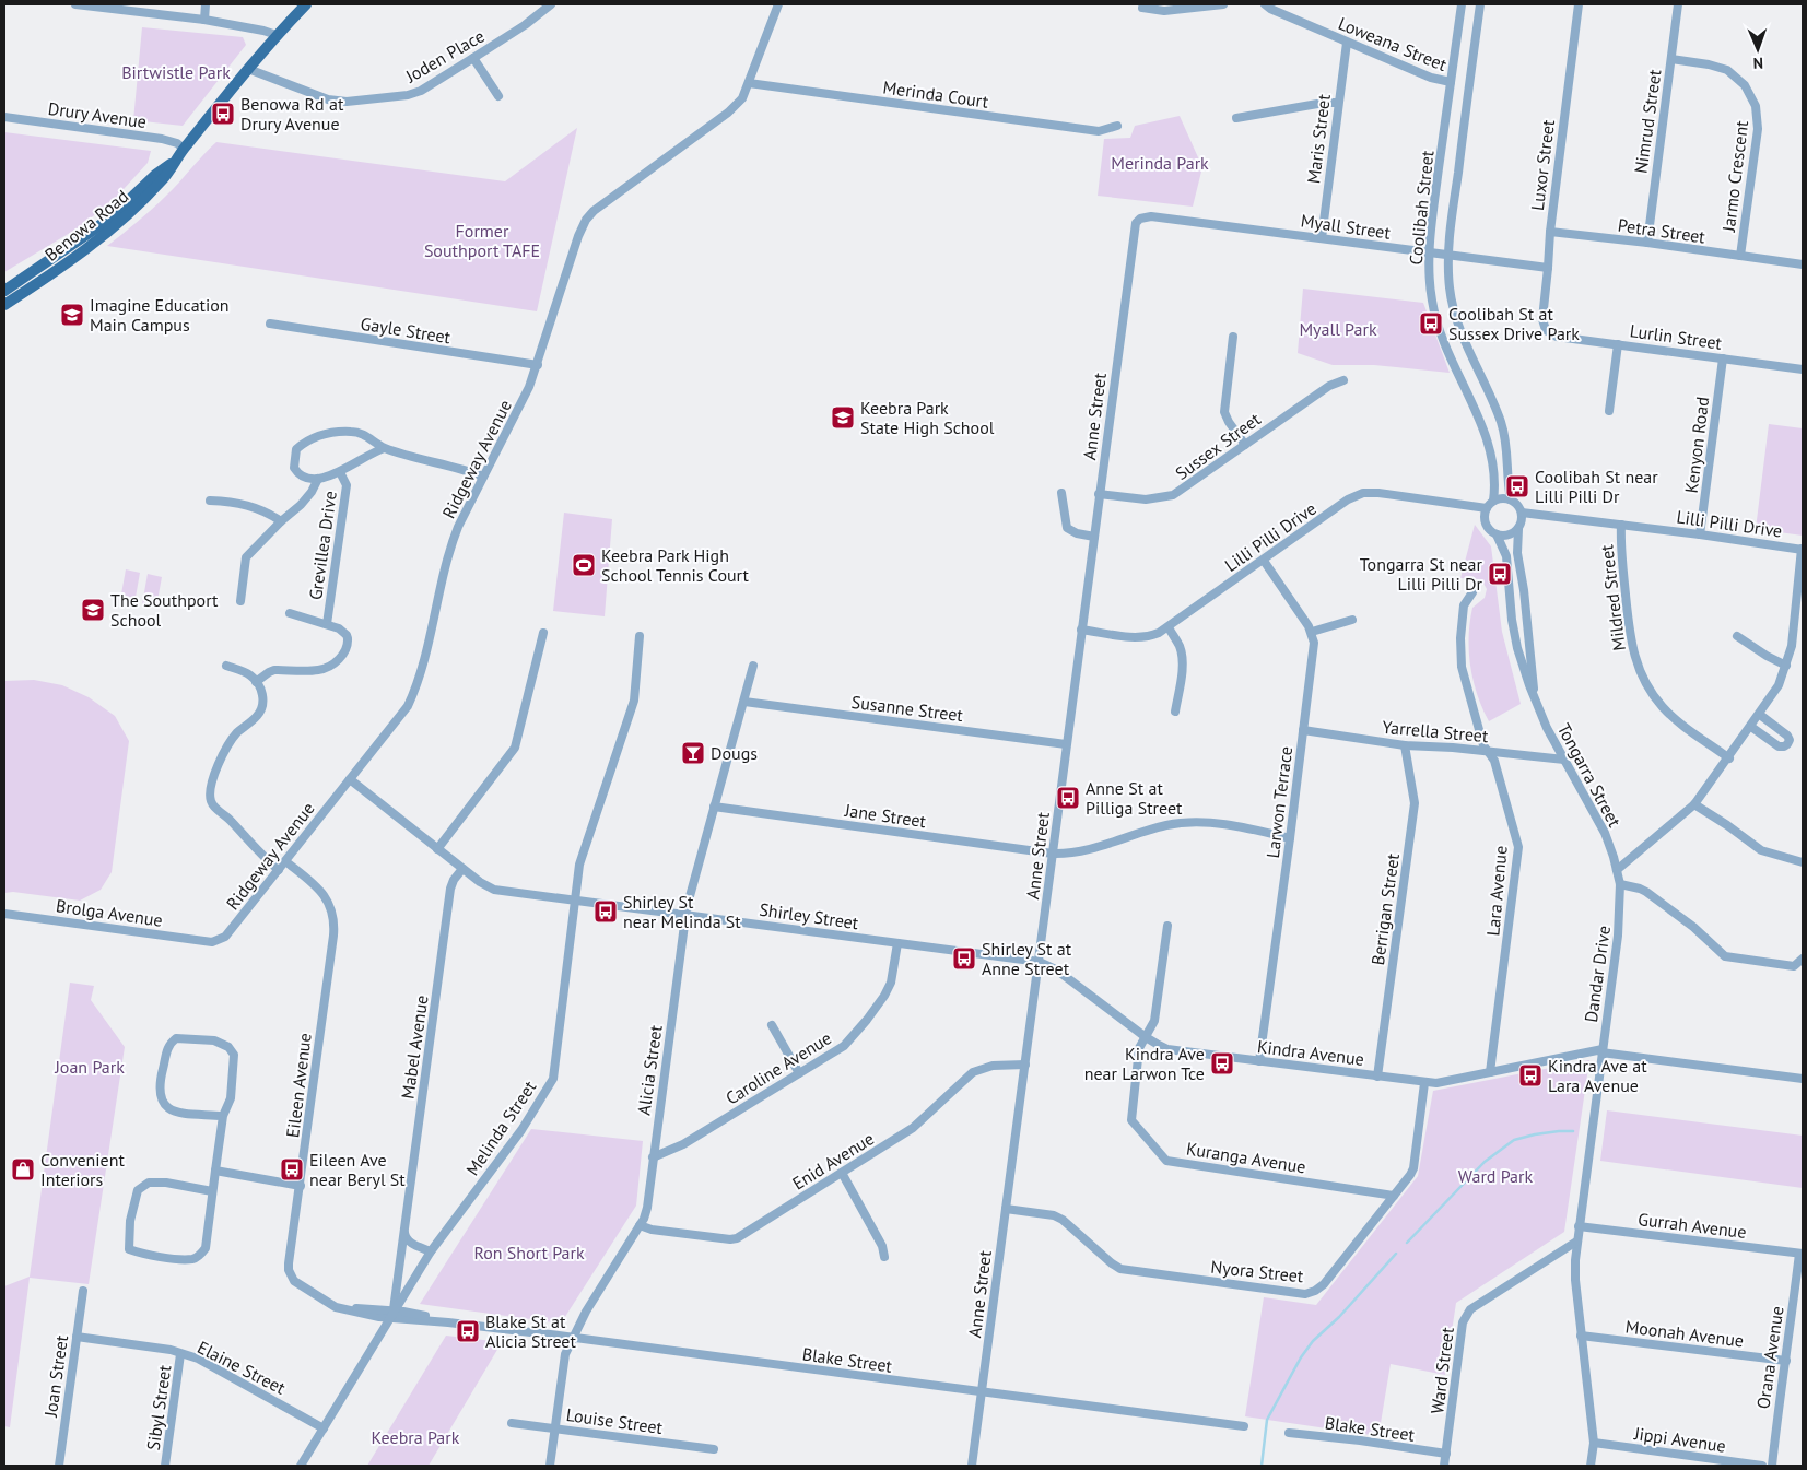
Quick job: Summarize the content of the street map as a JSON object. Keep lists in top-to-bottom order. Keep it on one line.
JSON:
{"streets":{"main road":["Benowa Road"],"street":["Loweana Street","Joden Place","Merinda Court","Drury Avenue","Nimrud Street","Maris Street","Luxor Street","Jarmo Crescent","Coolibah Street","Myall Street","Petra Street","Gayle Street","Lurlin Street","Anne Street","Kenyon Road","Sussex Street","Ridgeway Avenue","Lilli Pilli Drive","Grevillea Drive","Mildred Street","Susanne Street","Yarrella Street","Tongarra Street","Larwon Terrace","Jane Street","Lara Avenue","Berrigan Street","Brolga Avenue","Shirley Street","Dandar Drive","Mabel Avenue","Kindra Avenue","Caroline Avenue","Alicia Street","Eileen Avenue","Melinda Street","Kuranga Avenue","Enid Avenue","Gurrah Avenue","Nyora Street","Moonah Avenue","Orana Avenue","Blake Street","Elaine Street","Ward Street","Joan Street","Sibyl Street","Louise Street","Jippi Avenue"]},"crossings":[["Loweana Street","Maris Street"],["Loweana Street","Coolibah Street"],["Joden Place","Benowa Road"],["Merinda Court","Ridgeway Avenue"],["Drury Avenue","Benowa Road"],["Nimrud Street","Jarmo Crescent"],["Nimrud Street","Petra Street"],["Maris Street","Myall Street"],["Luxor Street","Myall Street"],["Luxor Street","Petra Street"],["Luxor Street","Lurlin Street"],["Jarmo Crescent","Petra Street"],["Coolibah Street","Myall Street"],["Coolibah Street","Lilli Pilli Drive"],["Coolibah Street","Tongarra Street"],["Myall Street","Anne Street"],["Gayle Street","Ridgeway Avenue"],["Lurlin Street","Kenyon Road"],["Anne Street","Sussex Street"],["Anne Street","Lilli Pilli Drive"],["Anne Street","Susanne Street"],["Anne Street","Jane Street"],["Anne Street","Shirley Street"],["Anne Street","Kindra Avenue"],["Anne Street","Enid Avenue"],["Anne Street","Nyora Street"],["Anne Street","Blake Street"],["Kenyon Road","Lilli Pilli Drive"],["Ridgeway Avenue","Brolga Avenue"],["Ridgeway Avenue","Shirley Street"],["Ridgeway Avenue","Eileen Avenue"],["Lilli Pilli Drive","Mildred Street"],["Lilli Pilli Drive","Tongarra Street"],["Susanne Street","Alicia Street"],["Yarrella Street","Tongarra Street"],["Yarrella Street","Larwon Terrace"],["Yarrella Street","Lara Avenue"],["Yarrella Street","Berrigan Street"],["Tongarra Street","Dandar Drive"],["Larwon Terrace","Jane Street"],["Larwon Terrace","Kindra Avenue"],["Jane Street","Alicia Street"],["Lara Avenue","Kindra Avenue"],["Berrigan Street","Kindra Avenue"],["Shirley Street","Mabel Avenue"],["Shirley Street","Kindra Avenue"],["Shirley Street","Caroline Avenue"],["Shirley Street","Alicia Street"],["Shirley Street","Melinda Street"],["Dandar Drive","Kindra Avenue"],["Dandar Drive","Gurrah Avenue"],["Dandar Drive","Moonah Avenue"],["Dandar Drive","Ward Street"],["Dandar Drive","Jippi Avenue"],["Mabel Avenue","Melinda Street"],["Mabel Avenue","Blake Street"],["Kindra Avenue","Kuranga Avenue"],["Kindra Avenue","Nyora Street"],["Caroline Avenue","Alicia Street"],["Alicia Street","Enid Avenue"],["Alicia Street","Blake Street"],["Alicia Street","Louise Street"],["Eileen Avenue","Blake Street"],["Melinda Street","Blake Street"],["Melinda Street","Elaine Street"],["Kuranga Avenue","Nyora Street"],["Gurrah Avenue","Orana Avenue"],["Moonah Avenue","Orana Avenue"],["Blake Street","Ward Street"],["Elaine Street","Joan Street"],["Elaine Street","Sibyl Street"]],"parks":["Birtwistle Park","Merinda Park","Former Southport TAFE","Myall Park","Joan Park","Ward Park","Ron Short Park","Keebra Park"],"places":{"bus stop":["Benowa Rd at Drury Avenue","Coolibah St at Sussex Drive Park","Coolibah St near Lilli Pilli Dr","Tongarra St near Lilli Pilli Dr","Anne St at Pilliga Street","Shirley St near Melinda St","Shirley St at Anne Street","Kindra Ave near Larwon Tce","Kindra Ave at Lara Avenue","Eileen Ave near Beryl St","Blake St at Alicia Street"],"school or university":["Imagine Education Main Campus","Keebra Park State High School","The Southport School"],"sports":["Keebra Park High School Tennis Court"],"bar":["Dougs"],"shop":["Convenient Interiors"]},"north":"bottom"}
